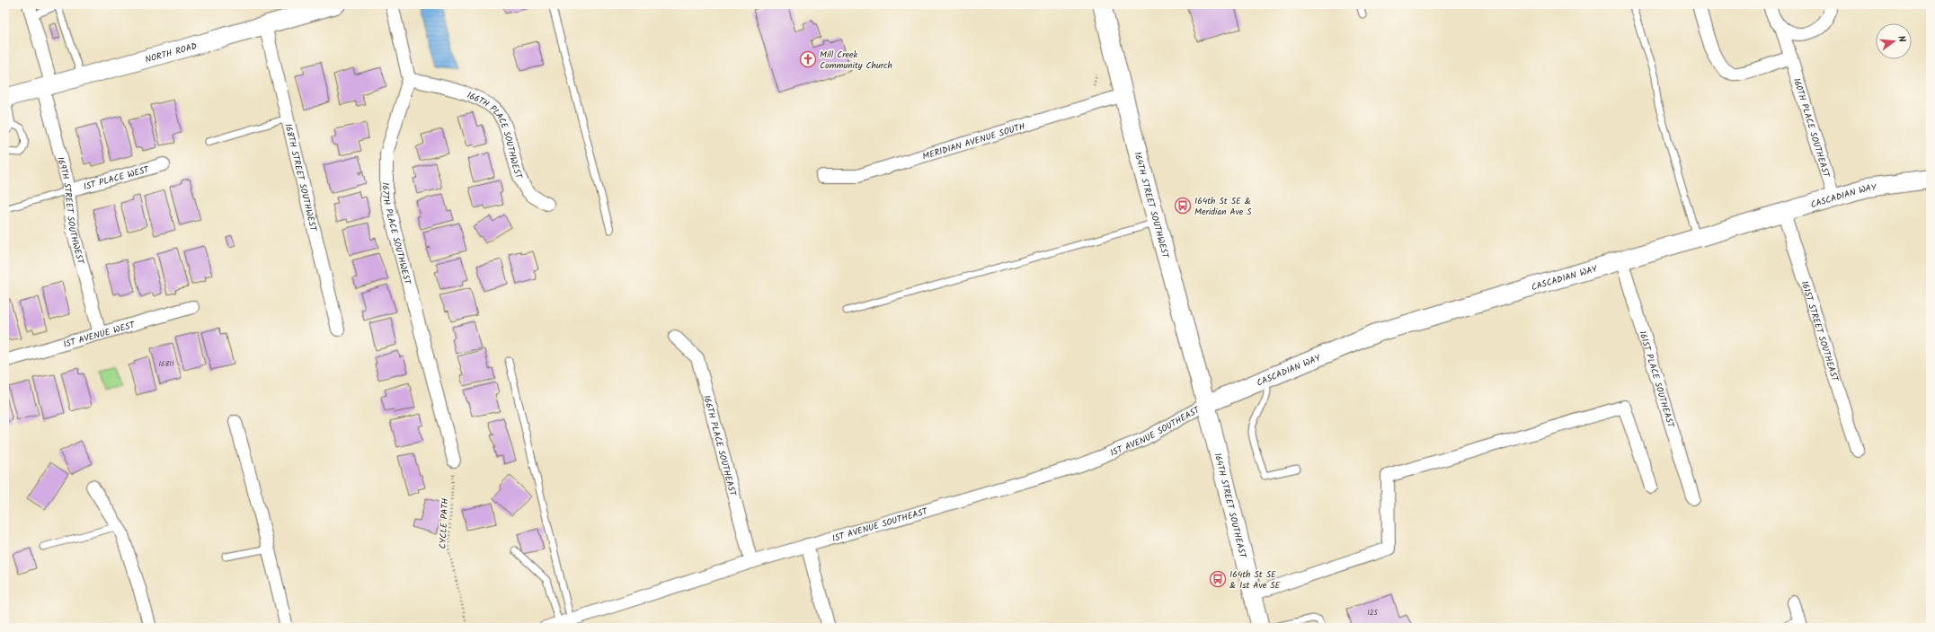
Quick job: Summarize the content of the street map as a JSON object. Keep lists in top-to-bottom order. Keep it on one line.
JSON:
{"streets":{"street":["NORTH ROAD","160TH PLACE SOUTHEAST","166TH PLACE SOUTHWEST","MERIDIAN AVENUE SOUTH","168TH STREET SOUTHWEST","1ST PLACE WEST","CASCADIAN WAY","164TH STREET SOUTHWEST","169TH STREET SOUTHWEST","167TH PLACE SOUTHWEST","161ST STREET SOUTHEAST","1ST AVENUE WEST","161ST PLACE SOUTHEAST","1ST AVENUE SOUTHEAST","166TH PLACE SOUTHEAST","164TH STREET SOUTHEAST"],"path":["CYCLE PATH"]},"crossings":[["NORTH ROAD","168TH STREET SOUTHWEST"],["NORTH ROAD","169TH STREET SOUTHWEST"],["160TH PLACE SOUTHEAST","CASCADIAN WAY"],["166TH PLACE SOUTHWEST","167TH PLACE SOUTHWEST"],["MERIDIAN AVENUE SOUTH","164TH STREET SOUTHWEST"],["1ST PLACE WEST","169TH STREET SOUTHWEST"],["CASCADIAN WAY","164TH STREET SOUTHWEST"],["CASCADIAN WAY","161ST STREET SOUTHEAST"],["CASCADIAN WAY","161ST PLACE SOUTHEAST"],["CASCADIAN WAY","1ST AVENUE SOUTHEAST"],["CASCADIAN WAY","164TH STREET SOUTHEAST"],["164TH STREET SOUTHWEST","1ST AVENUE SOUTHEAST"],["164TH STREET SOUTHWEST","164TH STREET SOUTHEAST"],["169TH STREET SOUTHWEST","1ST AVENUE WEST"],["167TH PLACE SOUTHWEST","CYCLE PATH"],["1ST AVENUE SOUTHEAST","166TH PLACE SOUTHEAST"],["1ST AVENUE SOUTHEAST","164TH STREET SOUTHEAST"]],"places":{"church":["Mill Creek Community Church"],"bus stop":["164th St SE & Meridian Ave S","164th St SE & 1st Ave SE"]},"house_numbers":["16811","125"],"north":"right"}
